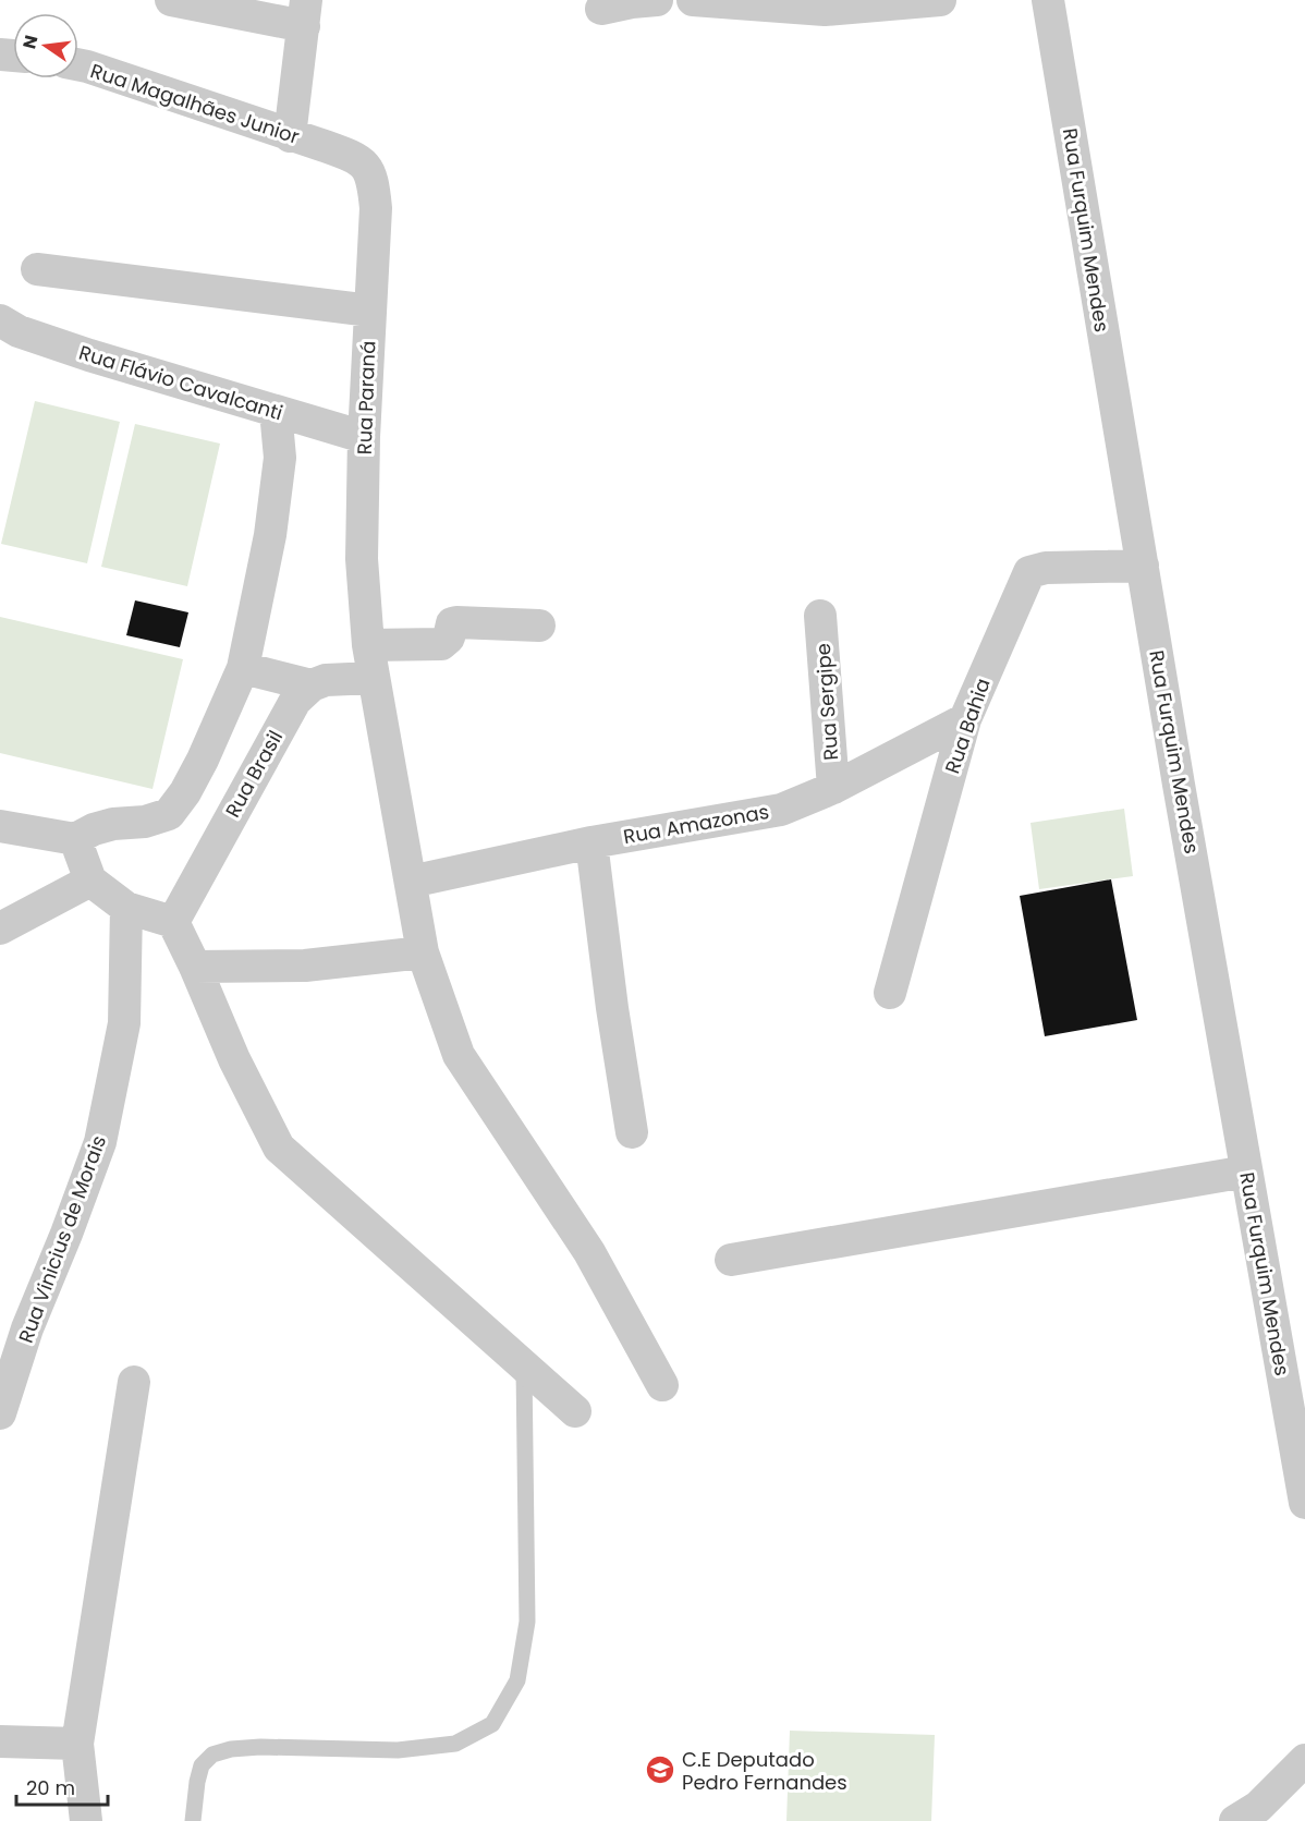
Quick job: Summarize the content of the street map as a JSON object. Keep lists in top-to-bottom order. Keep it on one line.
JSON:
{"streets":{"street":["Rua Magalhães Junior","Rua Furquim Mendes","Rua Flávio Cavalcanti","Rua Paraná","Rua Sergipe","Rua Bahia","Rua Brasil","Rua Amazonas","Rua Vinicius de Morais"]},"crossings":[["Rua Magalhães Junior","Rua Paraná"],["Rua Furquim Mendes","Rua Bahia"],["Rua Flávio Cavalcanti","Rua Paraná"],["Rua Paraná","Rua Amazonas"],["Rua Sergipe","Rua Amazonas"],["Rua Bahia","Rua Amazonas"]],"places":{"school or university":["C.E Deputado Pedro Fernandes"]},"scale_bar":"20 m","north":"left"}
